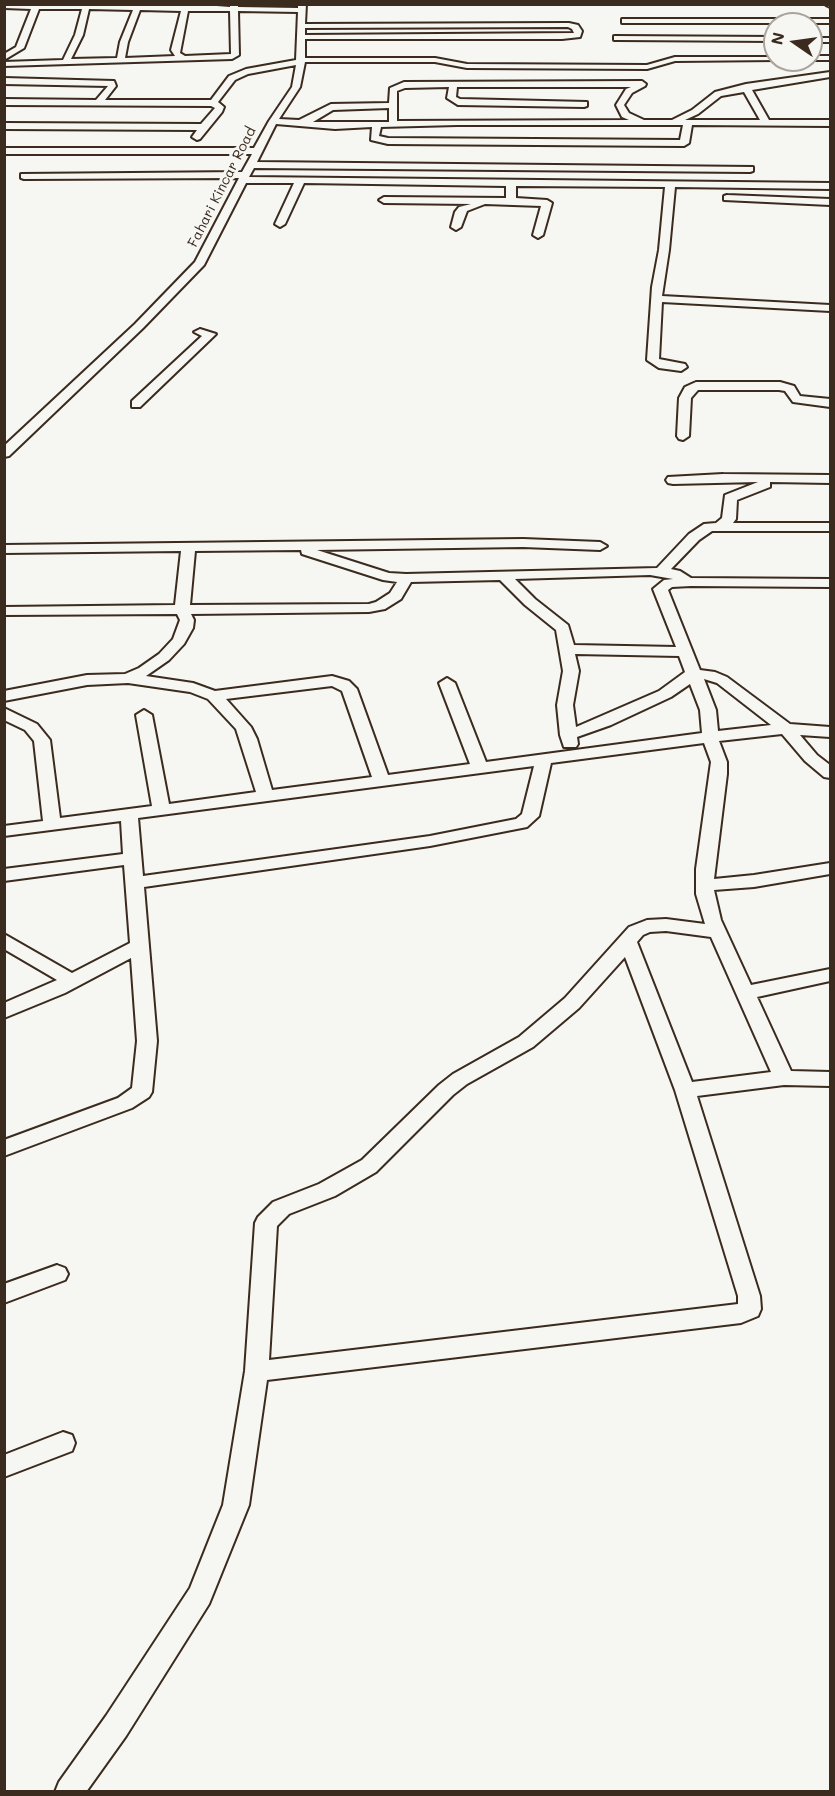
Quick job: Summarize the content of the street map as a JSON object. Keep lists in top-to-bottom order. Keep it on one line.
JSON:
{"streets":{"street":["Fahari Kincar Road"]},"north":"left"}
